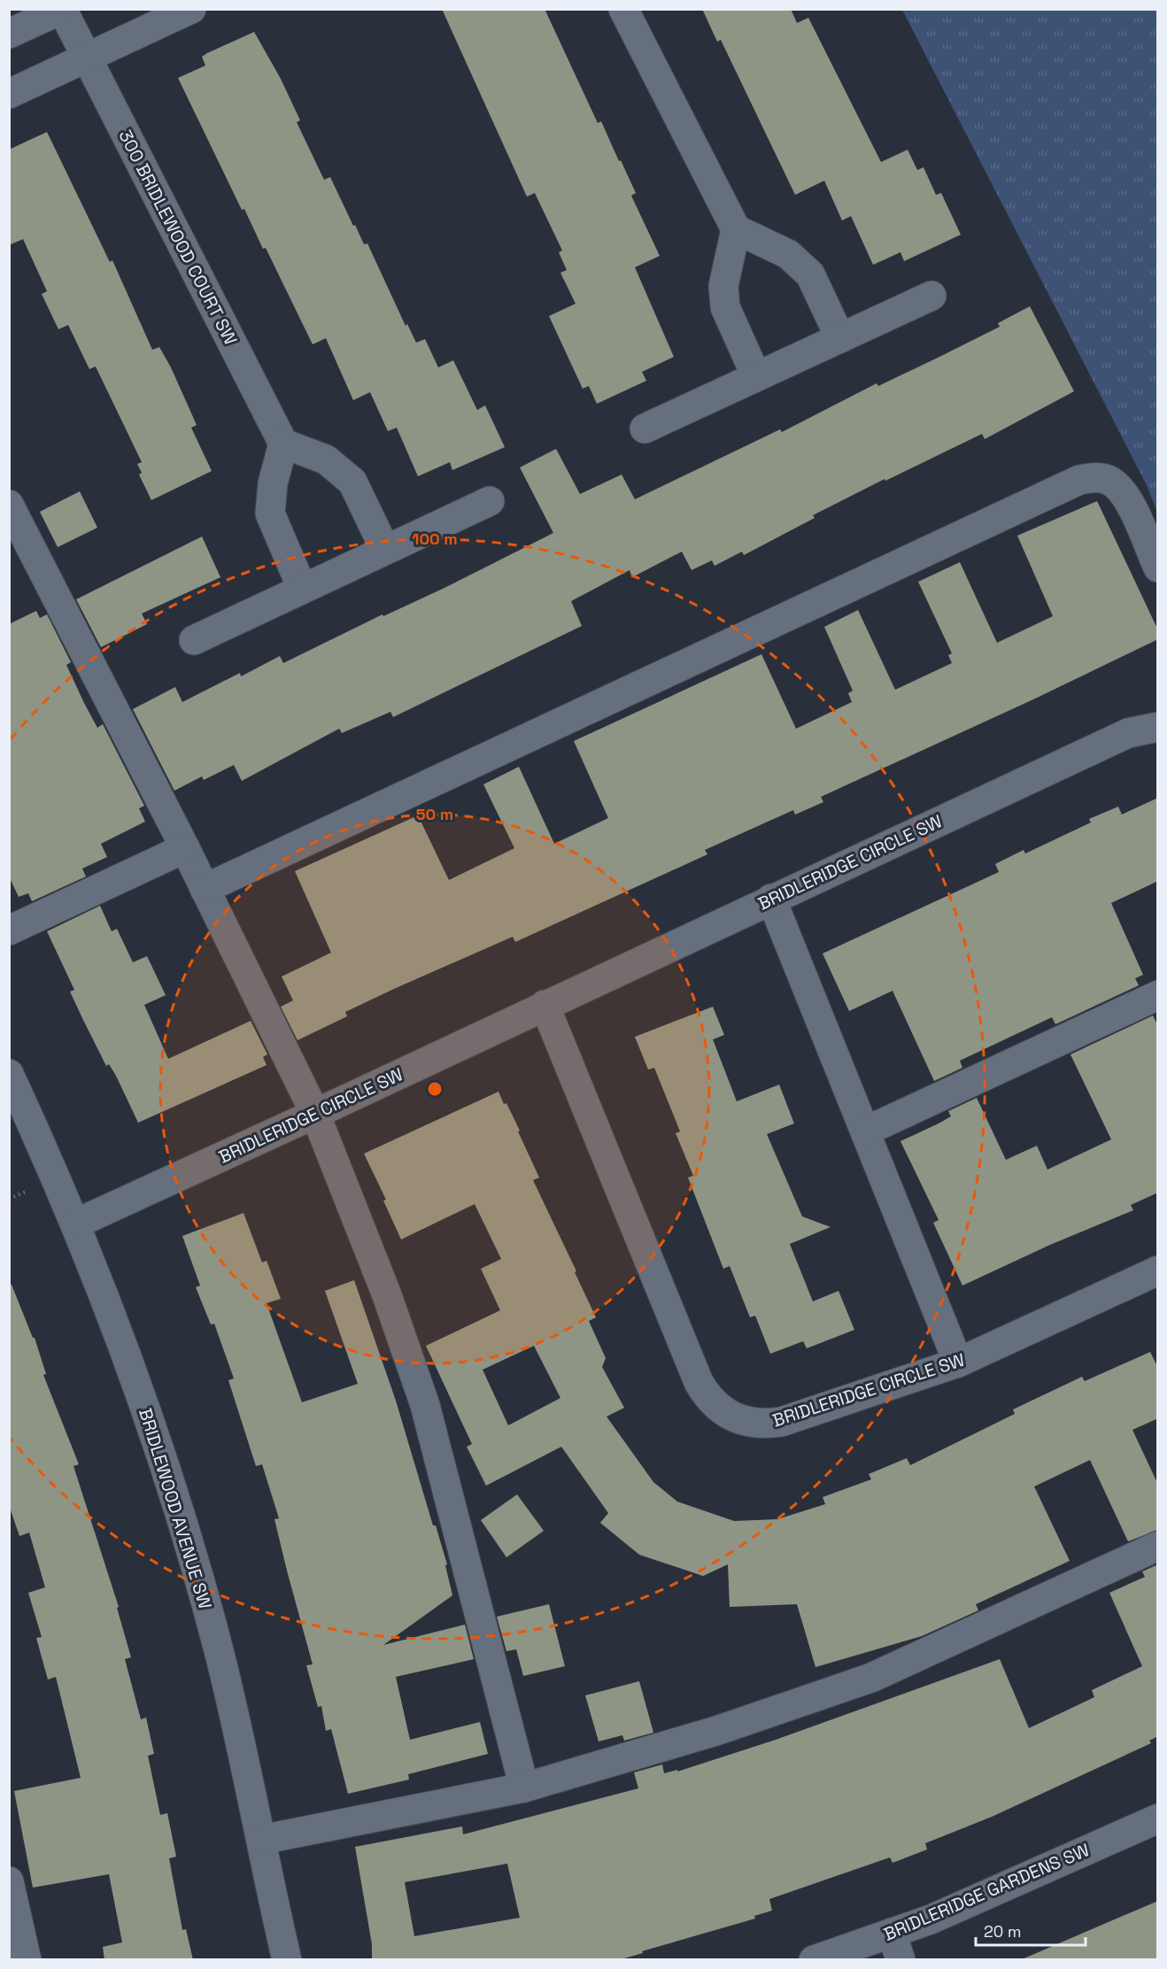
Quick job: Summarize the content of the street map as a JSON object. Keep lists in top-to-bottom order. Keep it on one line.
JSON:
{"streets":{"street":["300 BRIDLEWOOD COURT SW","BRIDLERIDGE CIRCLE SW","BRIDLEWOOD AVENUE SW","BRIDLERIDGE GARDENS SW"]},"crossings":[["BRIDLERIDGE CIRCLE SW","BRIDLEWOOD AVENUE SW"]],"scale_bar":"20 m","rings":["100 m","50 m"]}
